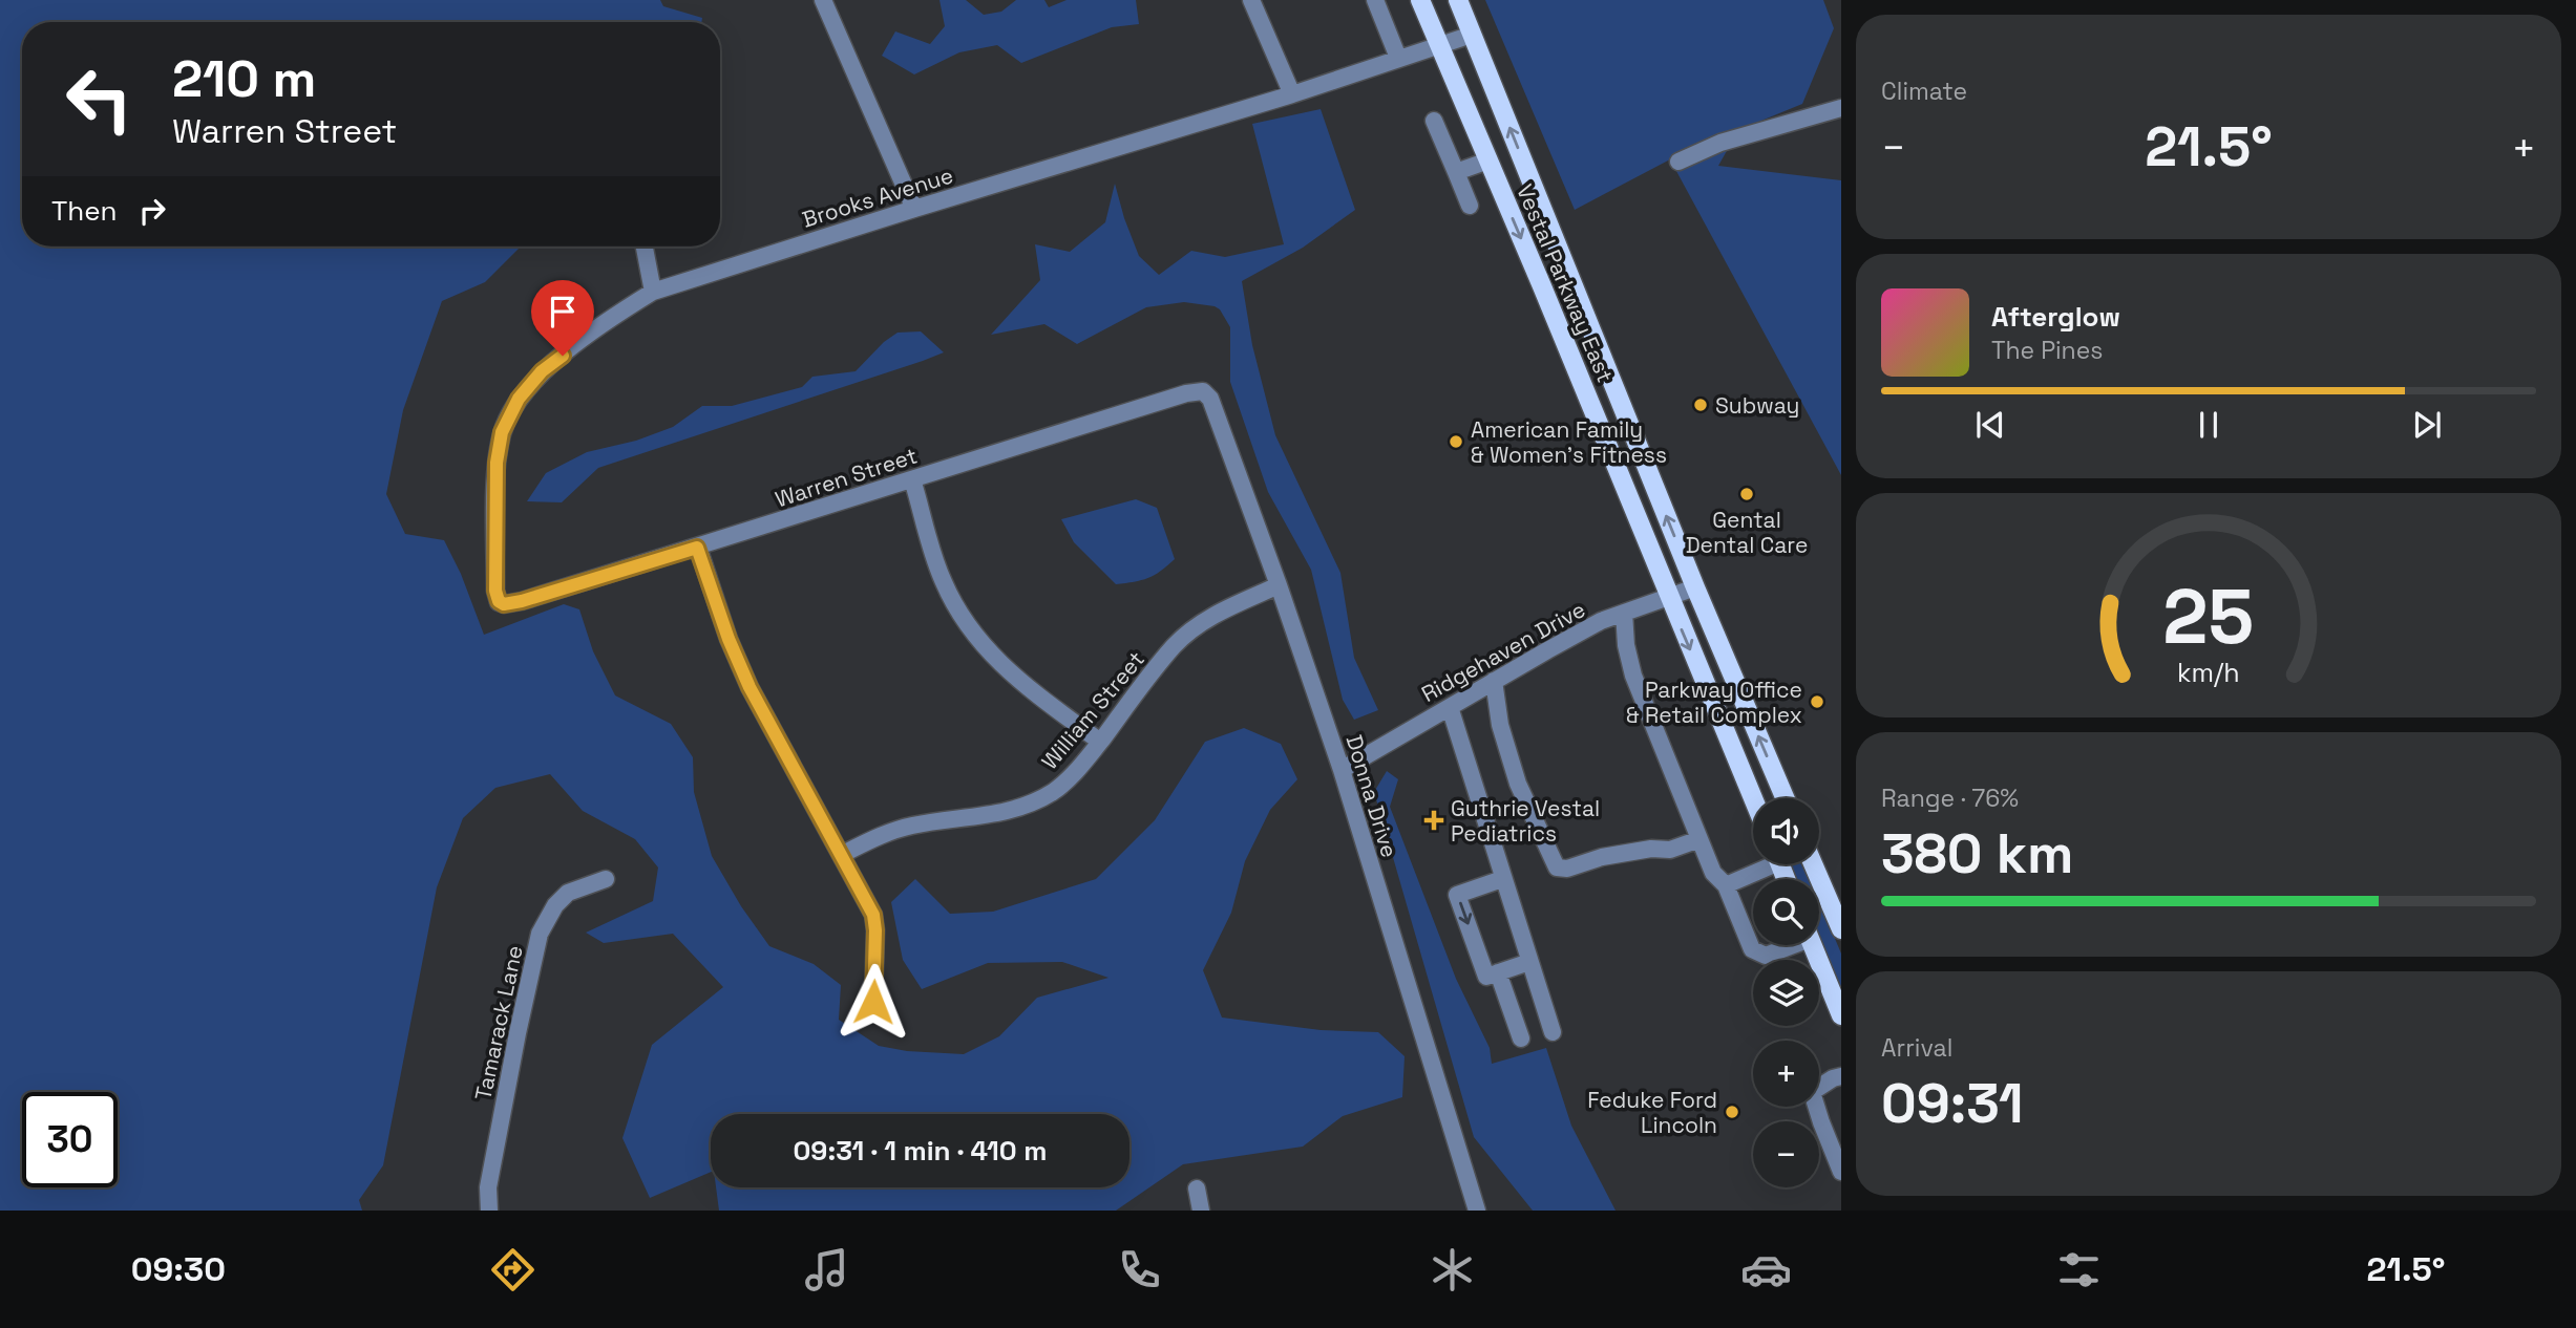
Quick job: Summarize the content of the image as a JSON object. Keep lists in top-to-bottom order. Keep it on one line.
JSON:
{"streets":{"main road":["Vestal Parkway East"],"street":["Brooks Avenue","Warren Street","Ridgehaven Drive","William Street","Donna Drive","Tamarack Lane"]},"crossings":[["Brooks Avenue","Vestal Parkway East"],["Brooks Avenue","Warren Street"],["Vestal Parkway East","Ridgehaven Drive"],["Warren Street","Donna Drive"],["Ridgehaven Drive","Donna Drive"],["William Street","Donna Drive"]],"places":{"other":["Subway","American Family & Women's Fitness","Gental Dental Care","Parkway Office & Retail Complex","Feduke Ford Lincoln"],"health":["Guthrie Vestal Pediatrics"]},"page":{"tile":["Climate",["Range · 76%","380 km"],["Arrival","09:31"]],"turn":["210 m","Warren Street"],"heat":["−","21.5°","+"],"then":"Then","song":["Afterglow","The Pines"],"map_buttons":["+","−"],"limit":"30","trip":"09:31 · 1 min · 410 m","tabs":["09:30","21.5°"],"gauge":["25","km/h"]}}
